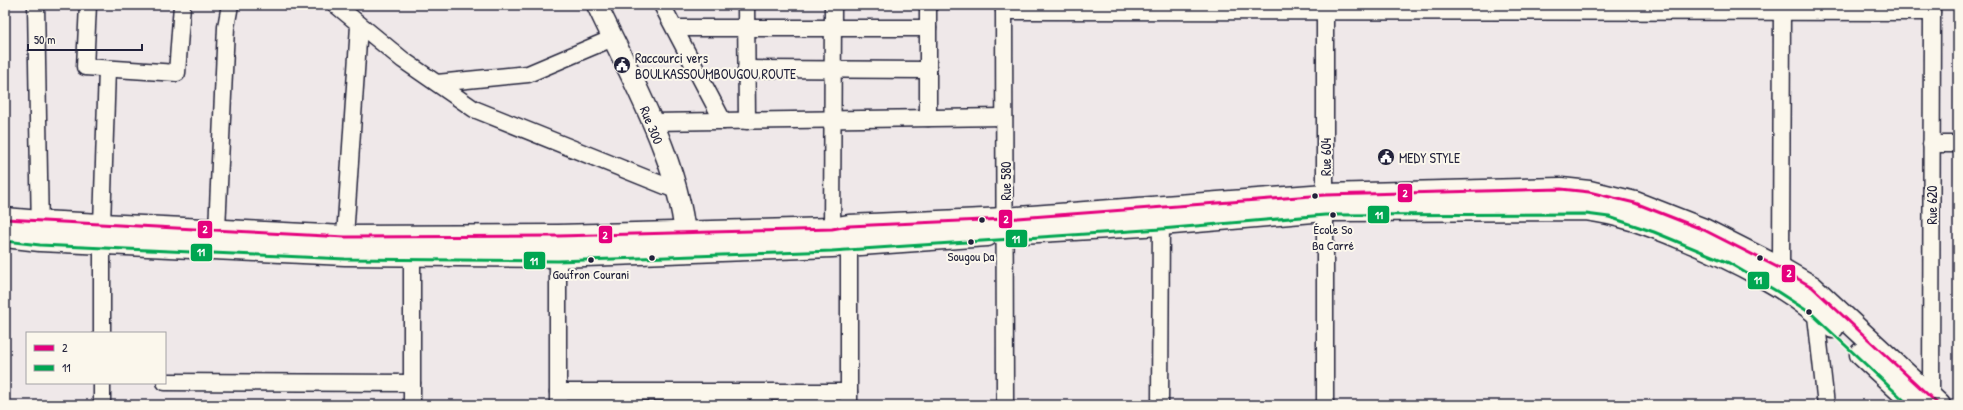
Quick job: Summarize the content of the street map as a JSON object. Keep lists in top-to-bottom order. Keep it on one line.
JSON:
{"streets":{"street":["Rue 300","Rue 604","Rue 580","Rue 620"]},"places":{"public building":["Raccourci vers BOULKASSOUMBOUGOU ROUTE","MEDY STYLE"],"other":["École So Ba Carré","Sougou Da","Goufron Courani"]},"lines":["transit line 2","transit line 11"],"legend":["2","11"],"scale_bar":"50 m"}
